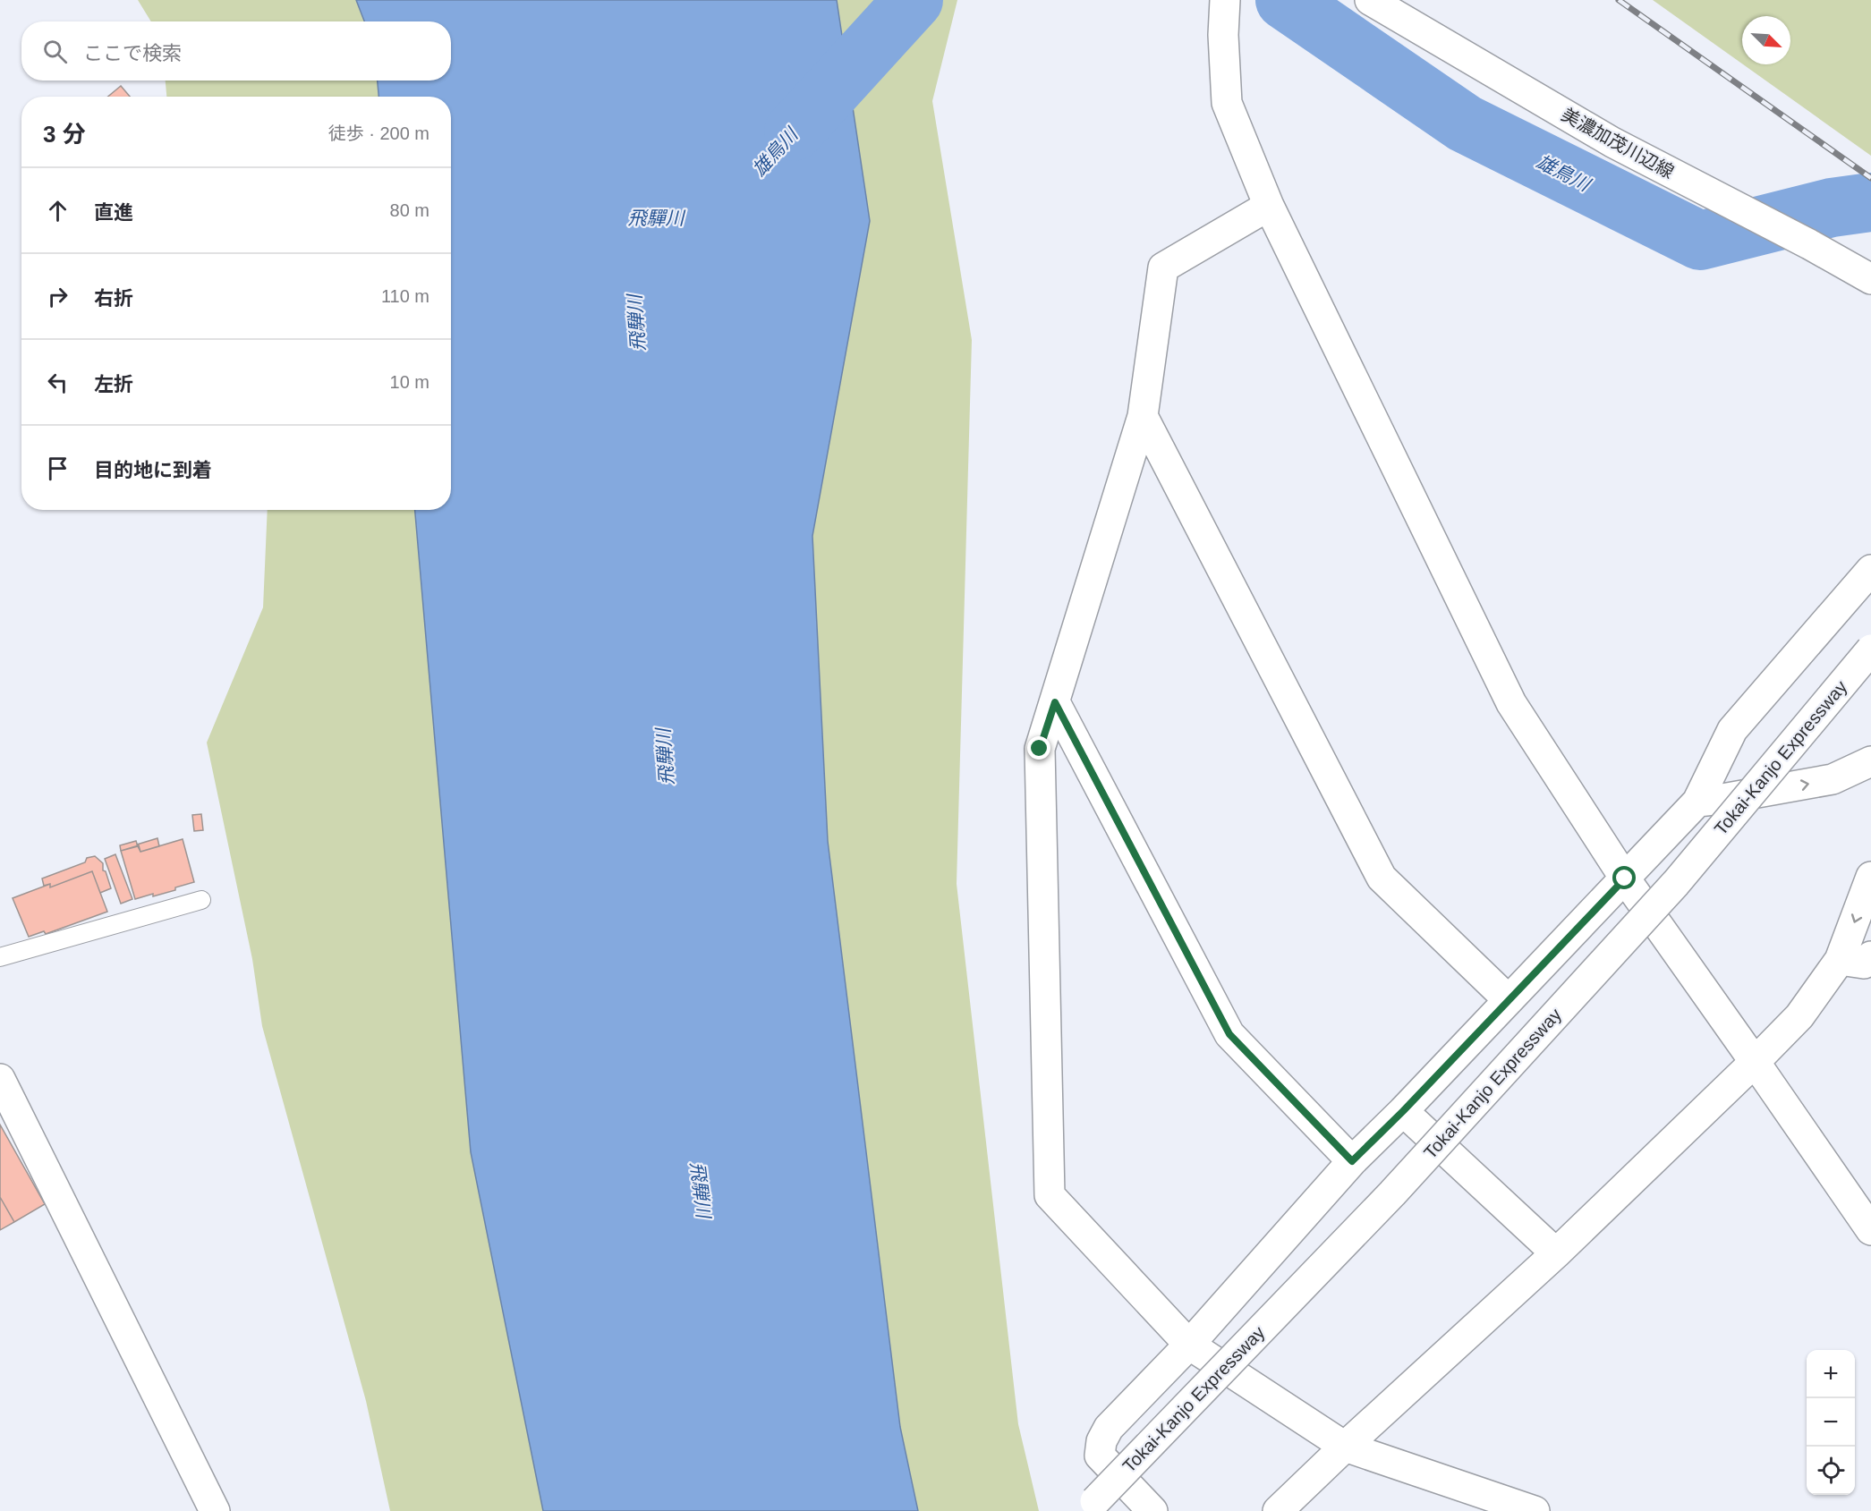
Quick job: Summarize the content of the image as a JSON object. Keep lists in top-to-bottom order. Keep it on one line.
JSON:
{"streets":{"main road":["美濃加茂川辺線","Tokai-Kanjo Expressway"]},"water":["雄鳥川","飛驒川","飛騨川"],"north":"bottom right","page":{"search":"ここで検索","heading":["3 分","徒歩 · 200 m"],"list":[["直進","80 m"],["右折","110 m"],["左折","10 m"],"目的地に到着"],"map_buttons":["+","−"]}}
